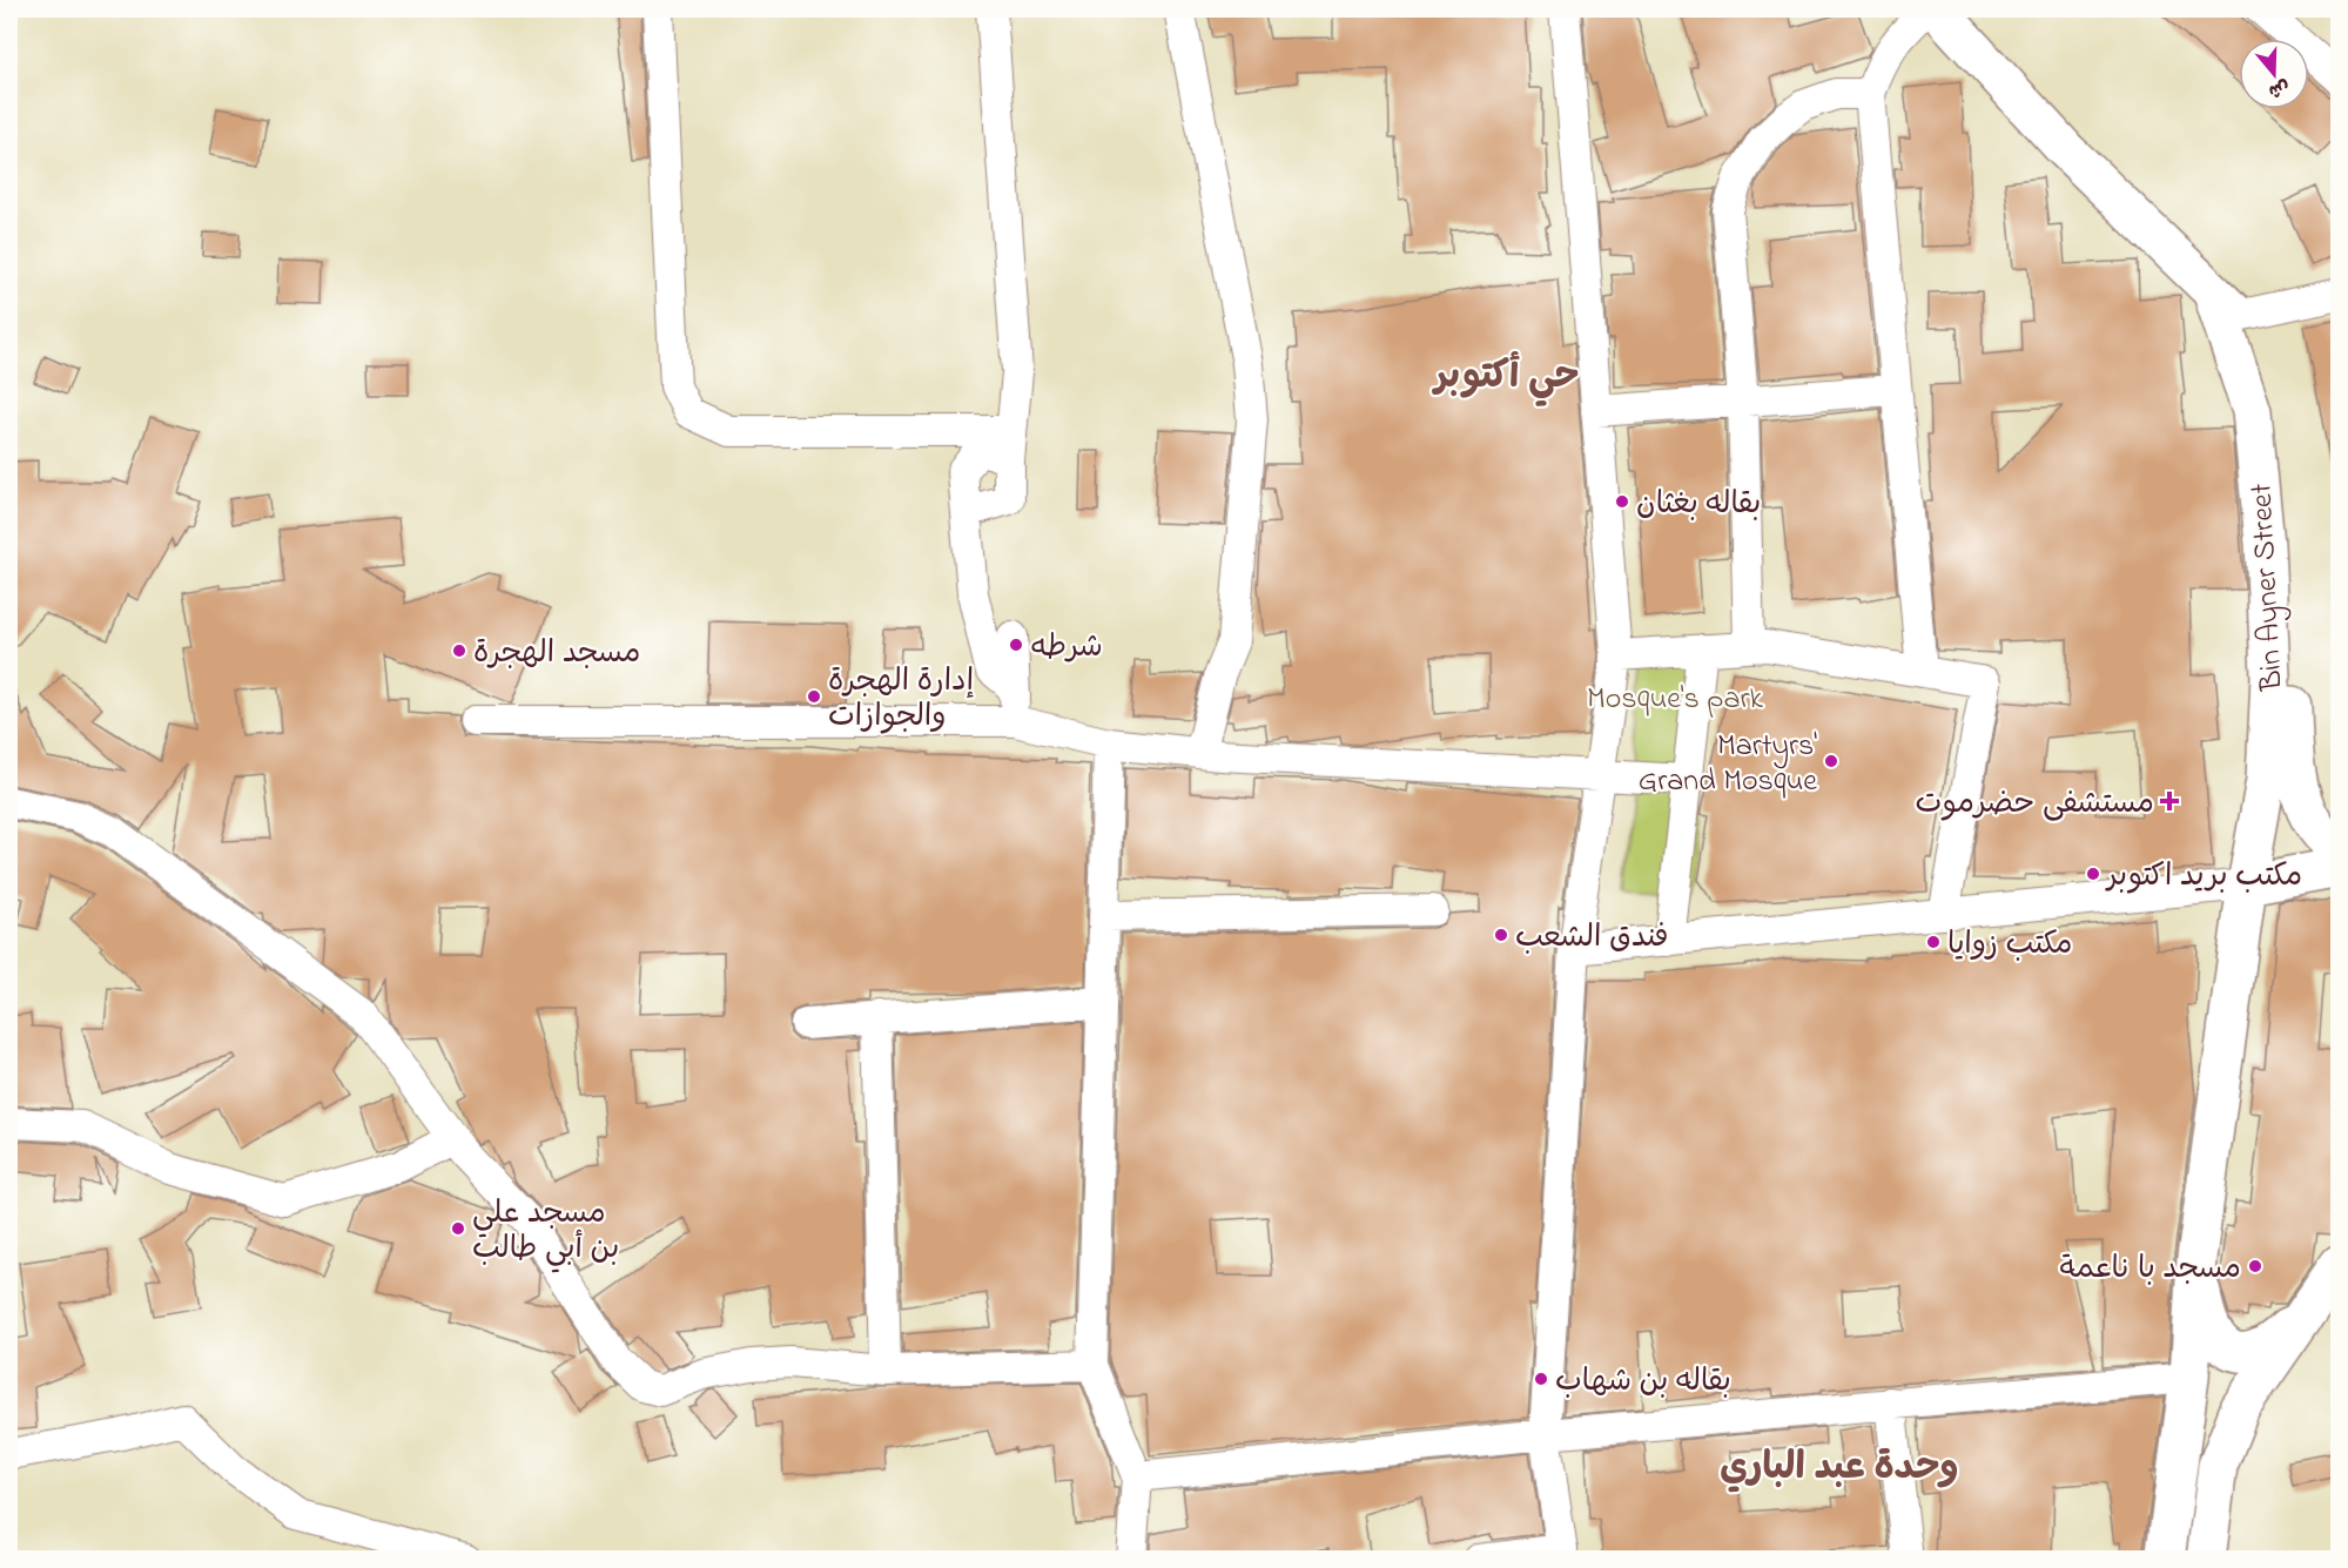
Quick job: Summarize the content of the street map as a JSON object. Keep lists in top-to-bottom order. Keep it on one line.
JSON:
{"streets":{"highway":["Bin Ayner Street"]},"districts":["حي أكتوبر","وحدة عبد الباري"],"parks":["Mosque's park"],"places":{"other":["بقاله بغثان","شرطه","مسجد الهجرة","إدارة الهجرة والجوازات","Martyrs' Grand Mosque","مكتب بريد اكتوبر","فندق الشعب","مكتب زوايا","مسجد علي بن أبي طالب","مسجد با ناعمة","بقاله بن شهاب"],"health":["مستشفى حضرموت"]},"north":"bottom"}
